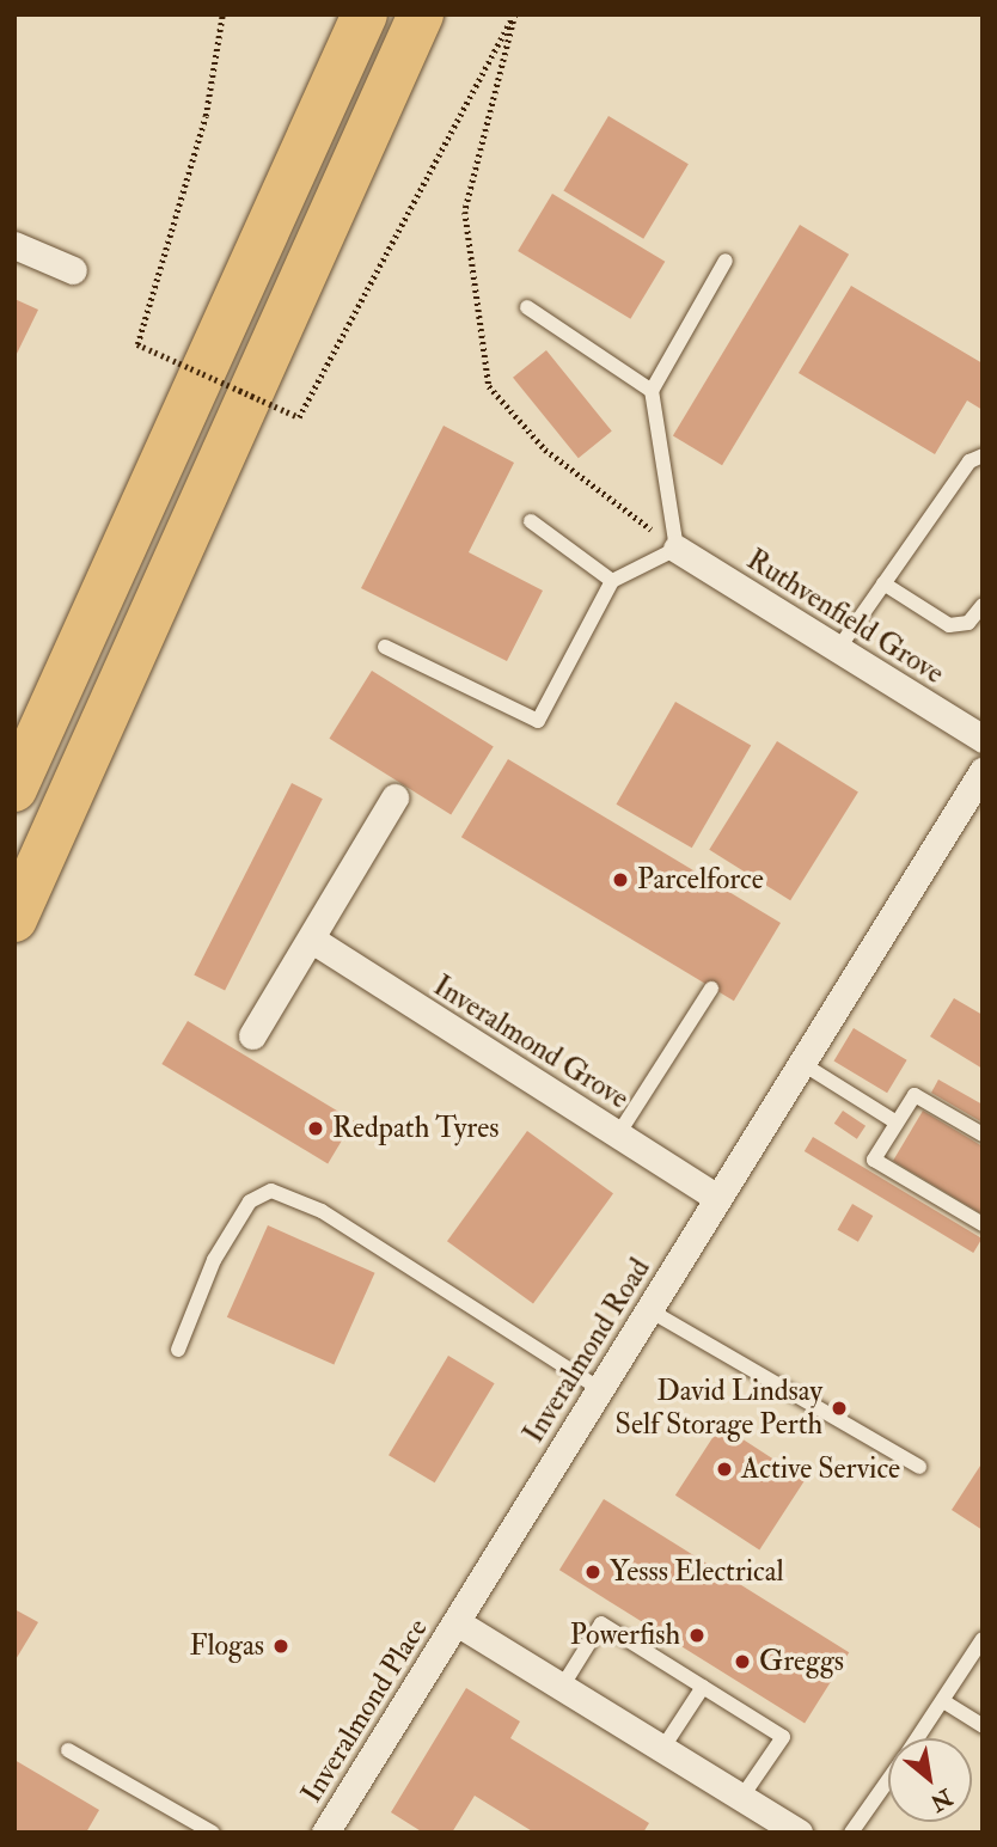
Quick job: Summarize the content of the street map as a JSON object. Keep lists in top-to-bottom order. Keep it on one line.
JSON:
{"streets":{"street":["Ruthvenfield Grove","Inveralmond Grove","Inveralmond Road","Inveralmond Place"]},"crossings":[["Inveralmond Grove","Inveralmond Road"],["Inveralmond Road","Inveralmond Place"]],"places":["Parcelforce","Redpath Tyres","David Lindsay Self Storage Perth","Active Service","Yesss Electrical","Powerfish","Flogas","Greggs"],"north":"bottom right"}
